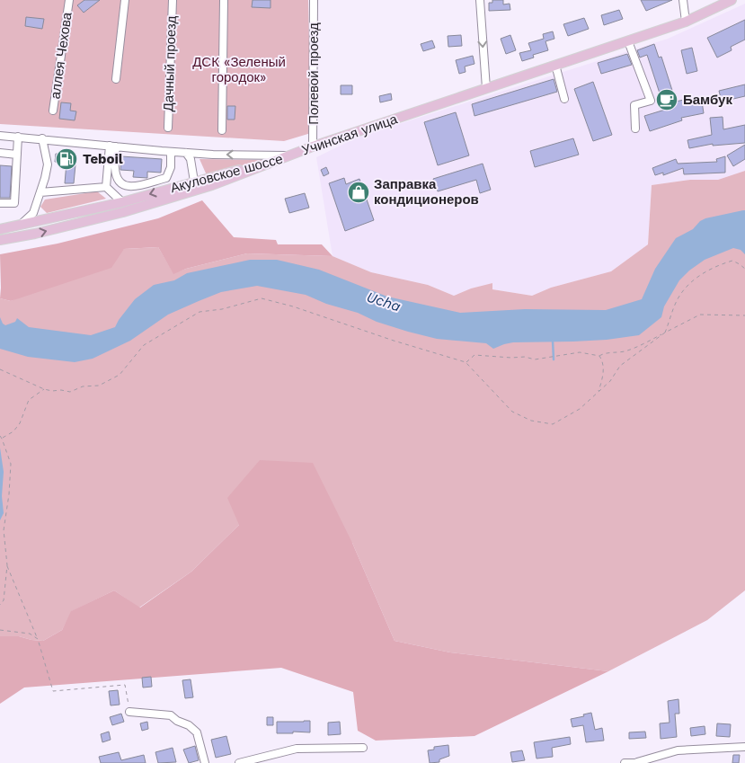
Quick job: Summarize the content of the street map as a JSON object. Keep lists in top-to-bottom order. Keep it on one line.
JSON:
{"streets":{"main road":["Учинская улица","Акуловское шоссе"],"street":["аллея Чехова","Дачный проезд","Полевой проезд"]},"crossings":[["Полевой проезд","Учинская улица"],["Учинская улица","Акуловское шоссе"]],"water":["Ucha"],"parks":["ДСК «Зеленый городок»"],"places":{"cafe":["Бамбук"],"fuel station":["Teboil"],"shop":["Заправка кондиционеров"]}}
